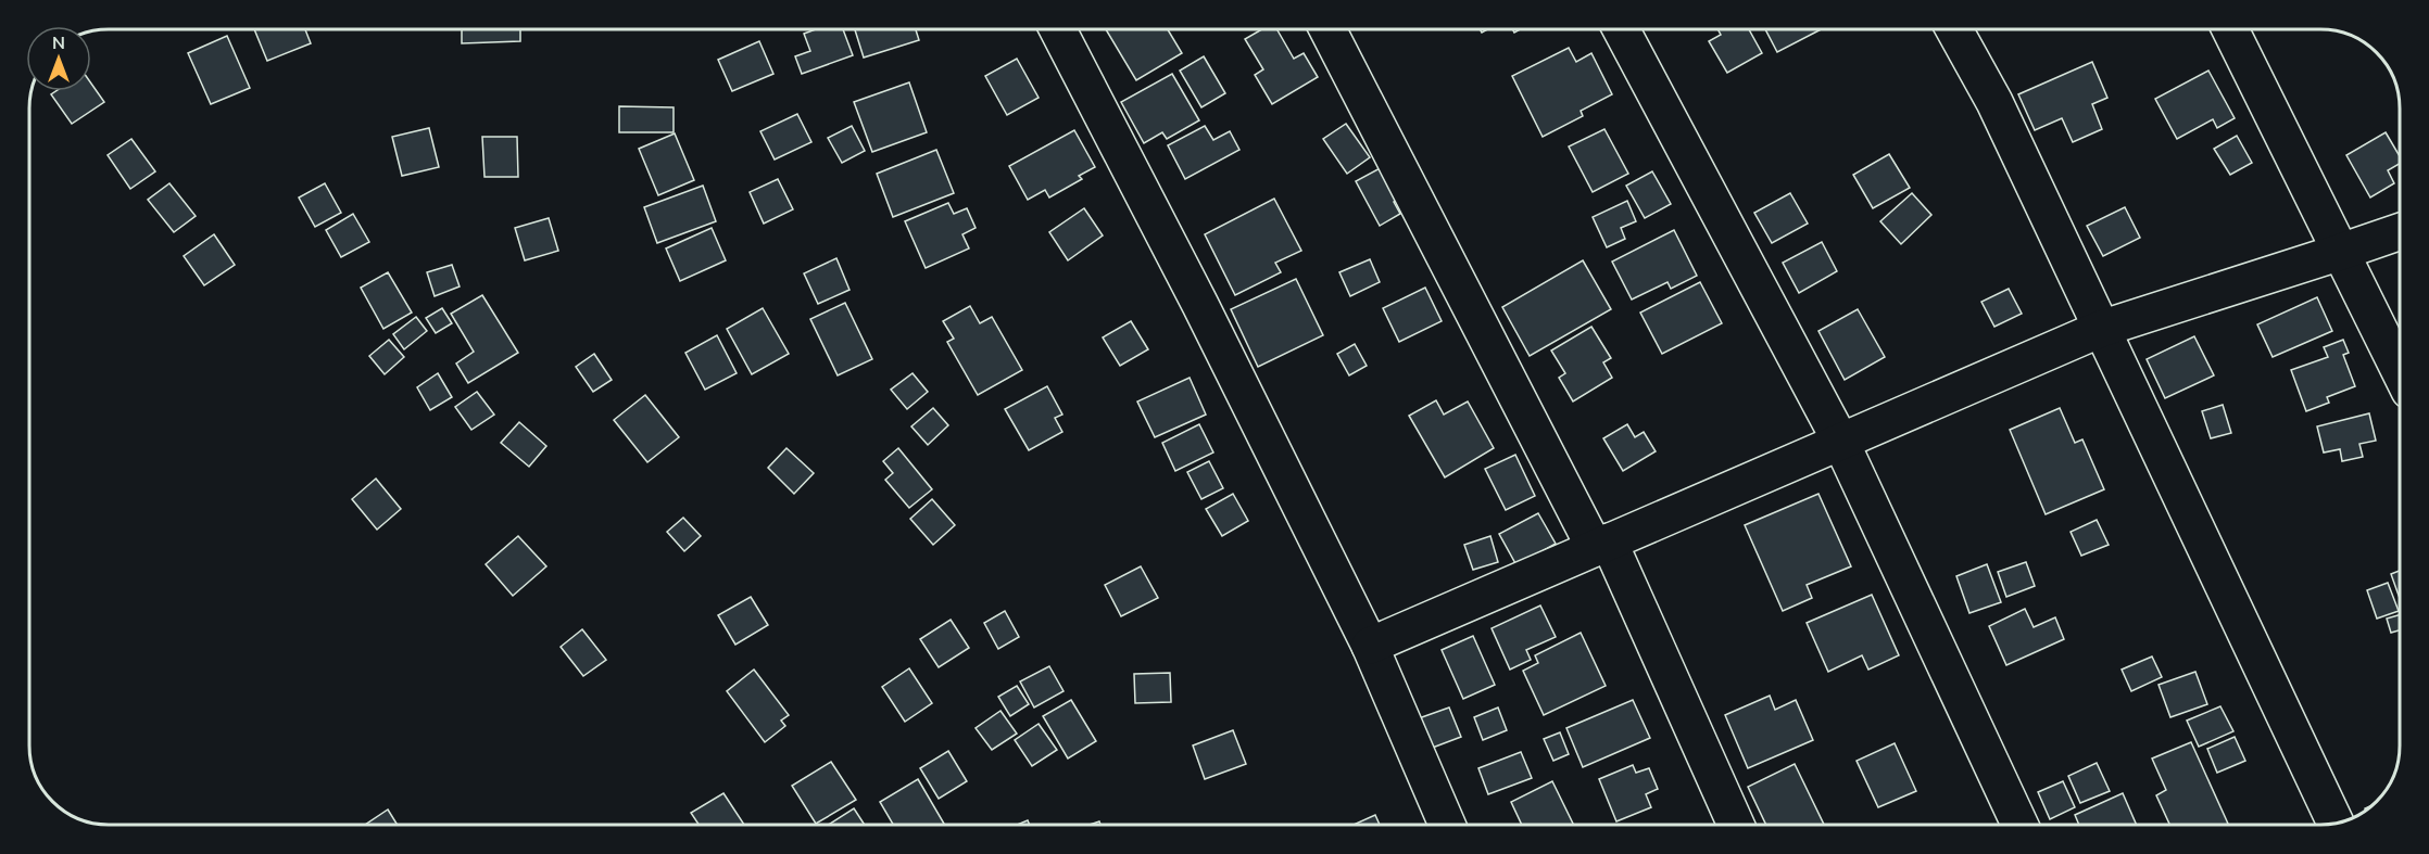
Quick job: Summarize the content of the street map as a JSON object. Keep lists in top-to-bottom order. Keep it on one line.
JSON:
{"north":"top"}
